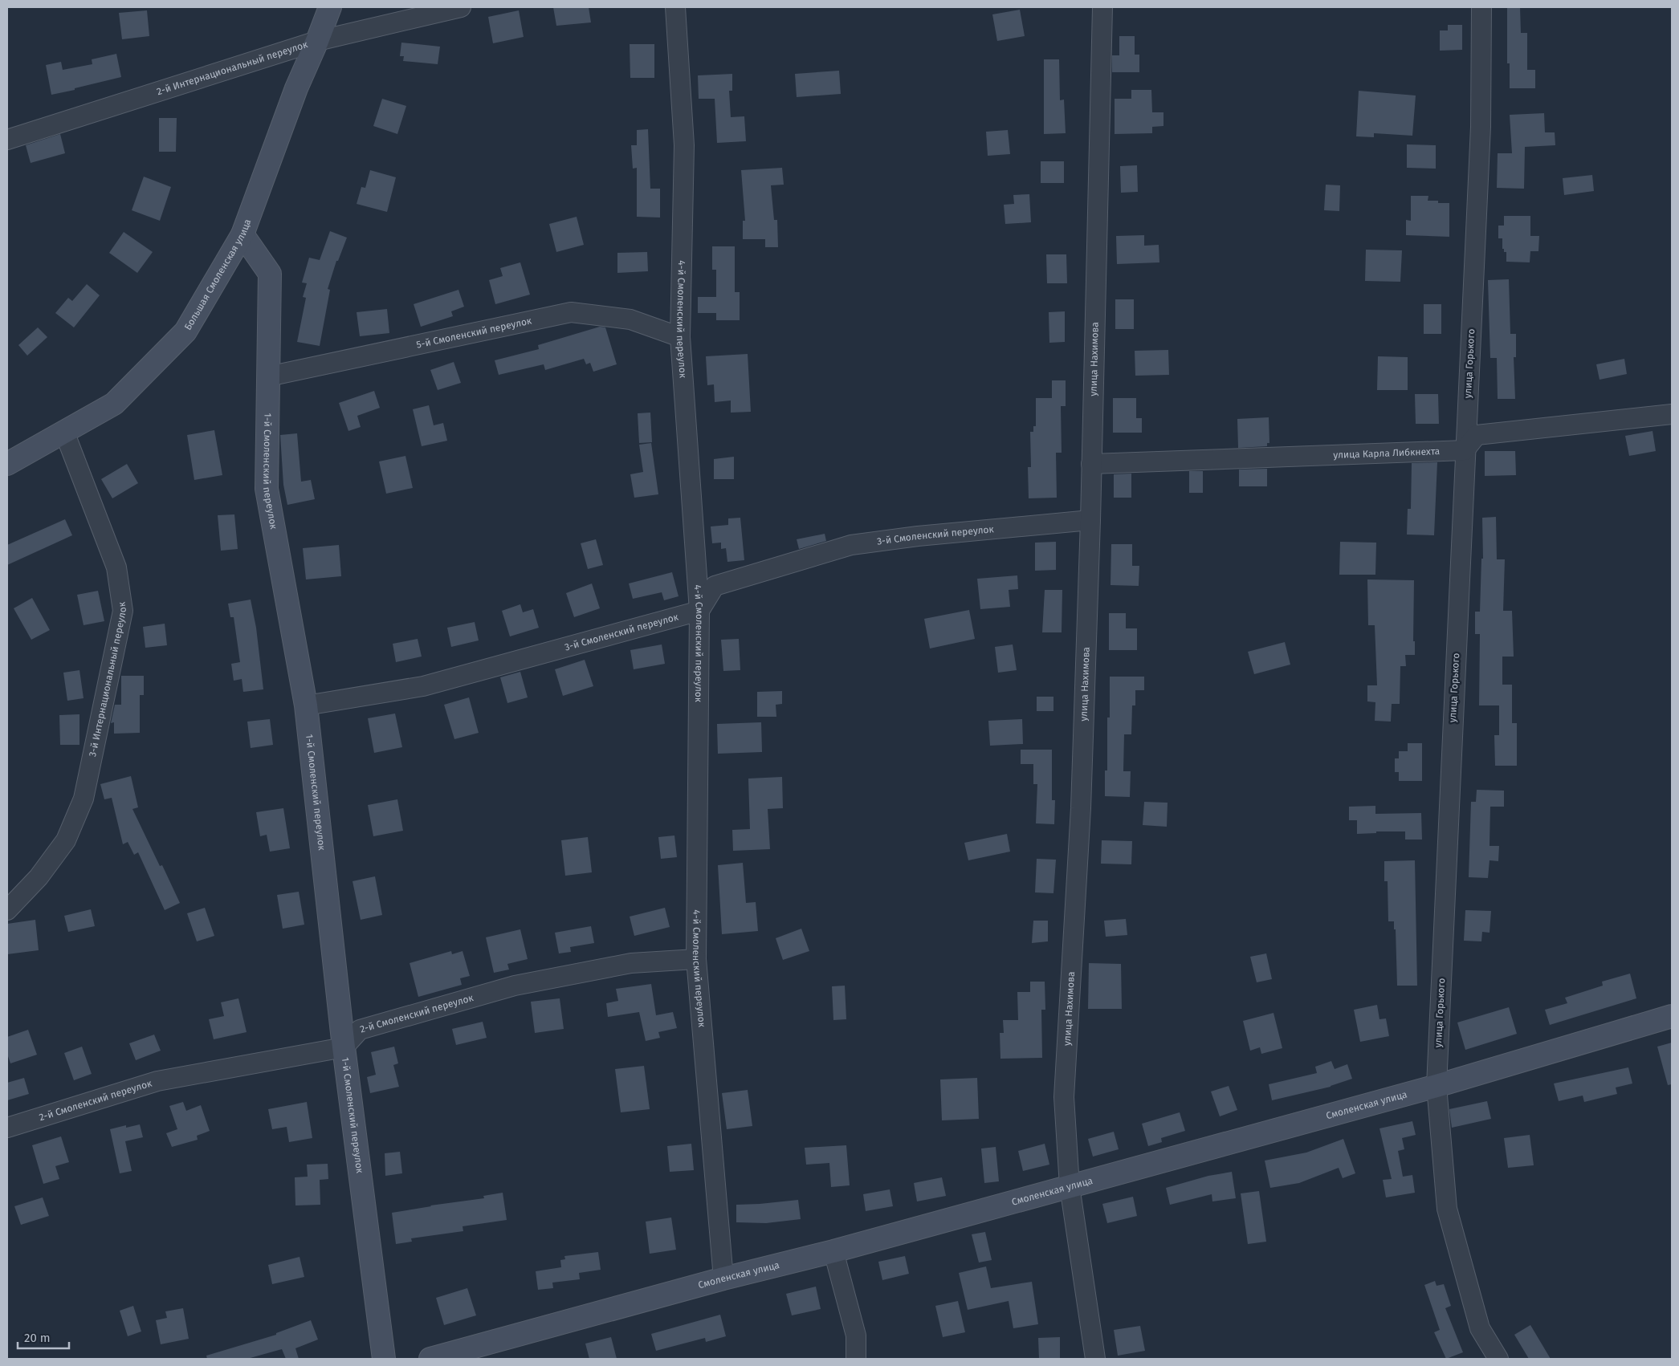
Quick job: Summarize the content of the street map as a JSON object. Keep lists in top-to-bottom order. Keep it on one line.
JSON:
{"streets":{"street":["2-й Интернациональный переулок","Большая Смоленская улица","4-й Смоленский переулок","5-й Смоленский переулок","улица Нахимова","улица Горького","улица Карла Либкнехта","1-й Смоленский переулок","3-й Смоленский переулок","3-й Интернациональный переулок","2-й Смоленский переулок","Смоленская улица"]},"crossings":[["2-й Интернациональный переулок","Большая Смоленская улица"],["Большая Смоленская улица","1-й Смоленский переулок"],["Большая Смоленская улица","3-й Интернациональный переулок"],["4-й Смоленский переулок","5-й Смоленский переулок"],["4-й Смоленский переулок","3-й Смоленский переулок"],["4-й Смоленский переулок","2-й Смоленский переулок"],["4-й Смоленский переулок","Смоленская улица"],["5-й Смоленский переулок","1-й Смоленский переулок"],["улица Нахимова","улица Карла Либкнехта"],["улица Нахимова","3-й Смоленский переулок"],["улица Нахимова","Смоленская улица"],["улица Горького","улица Карла Либкнехта"],["улица Горького","Смоленская улица"],["1-й Смоленский переулок","3-й Смоленский переулок"],["1-й Смоленский переулок","2-й Смоленский переулок"]],"scale_bar":"20 m"}
